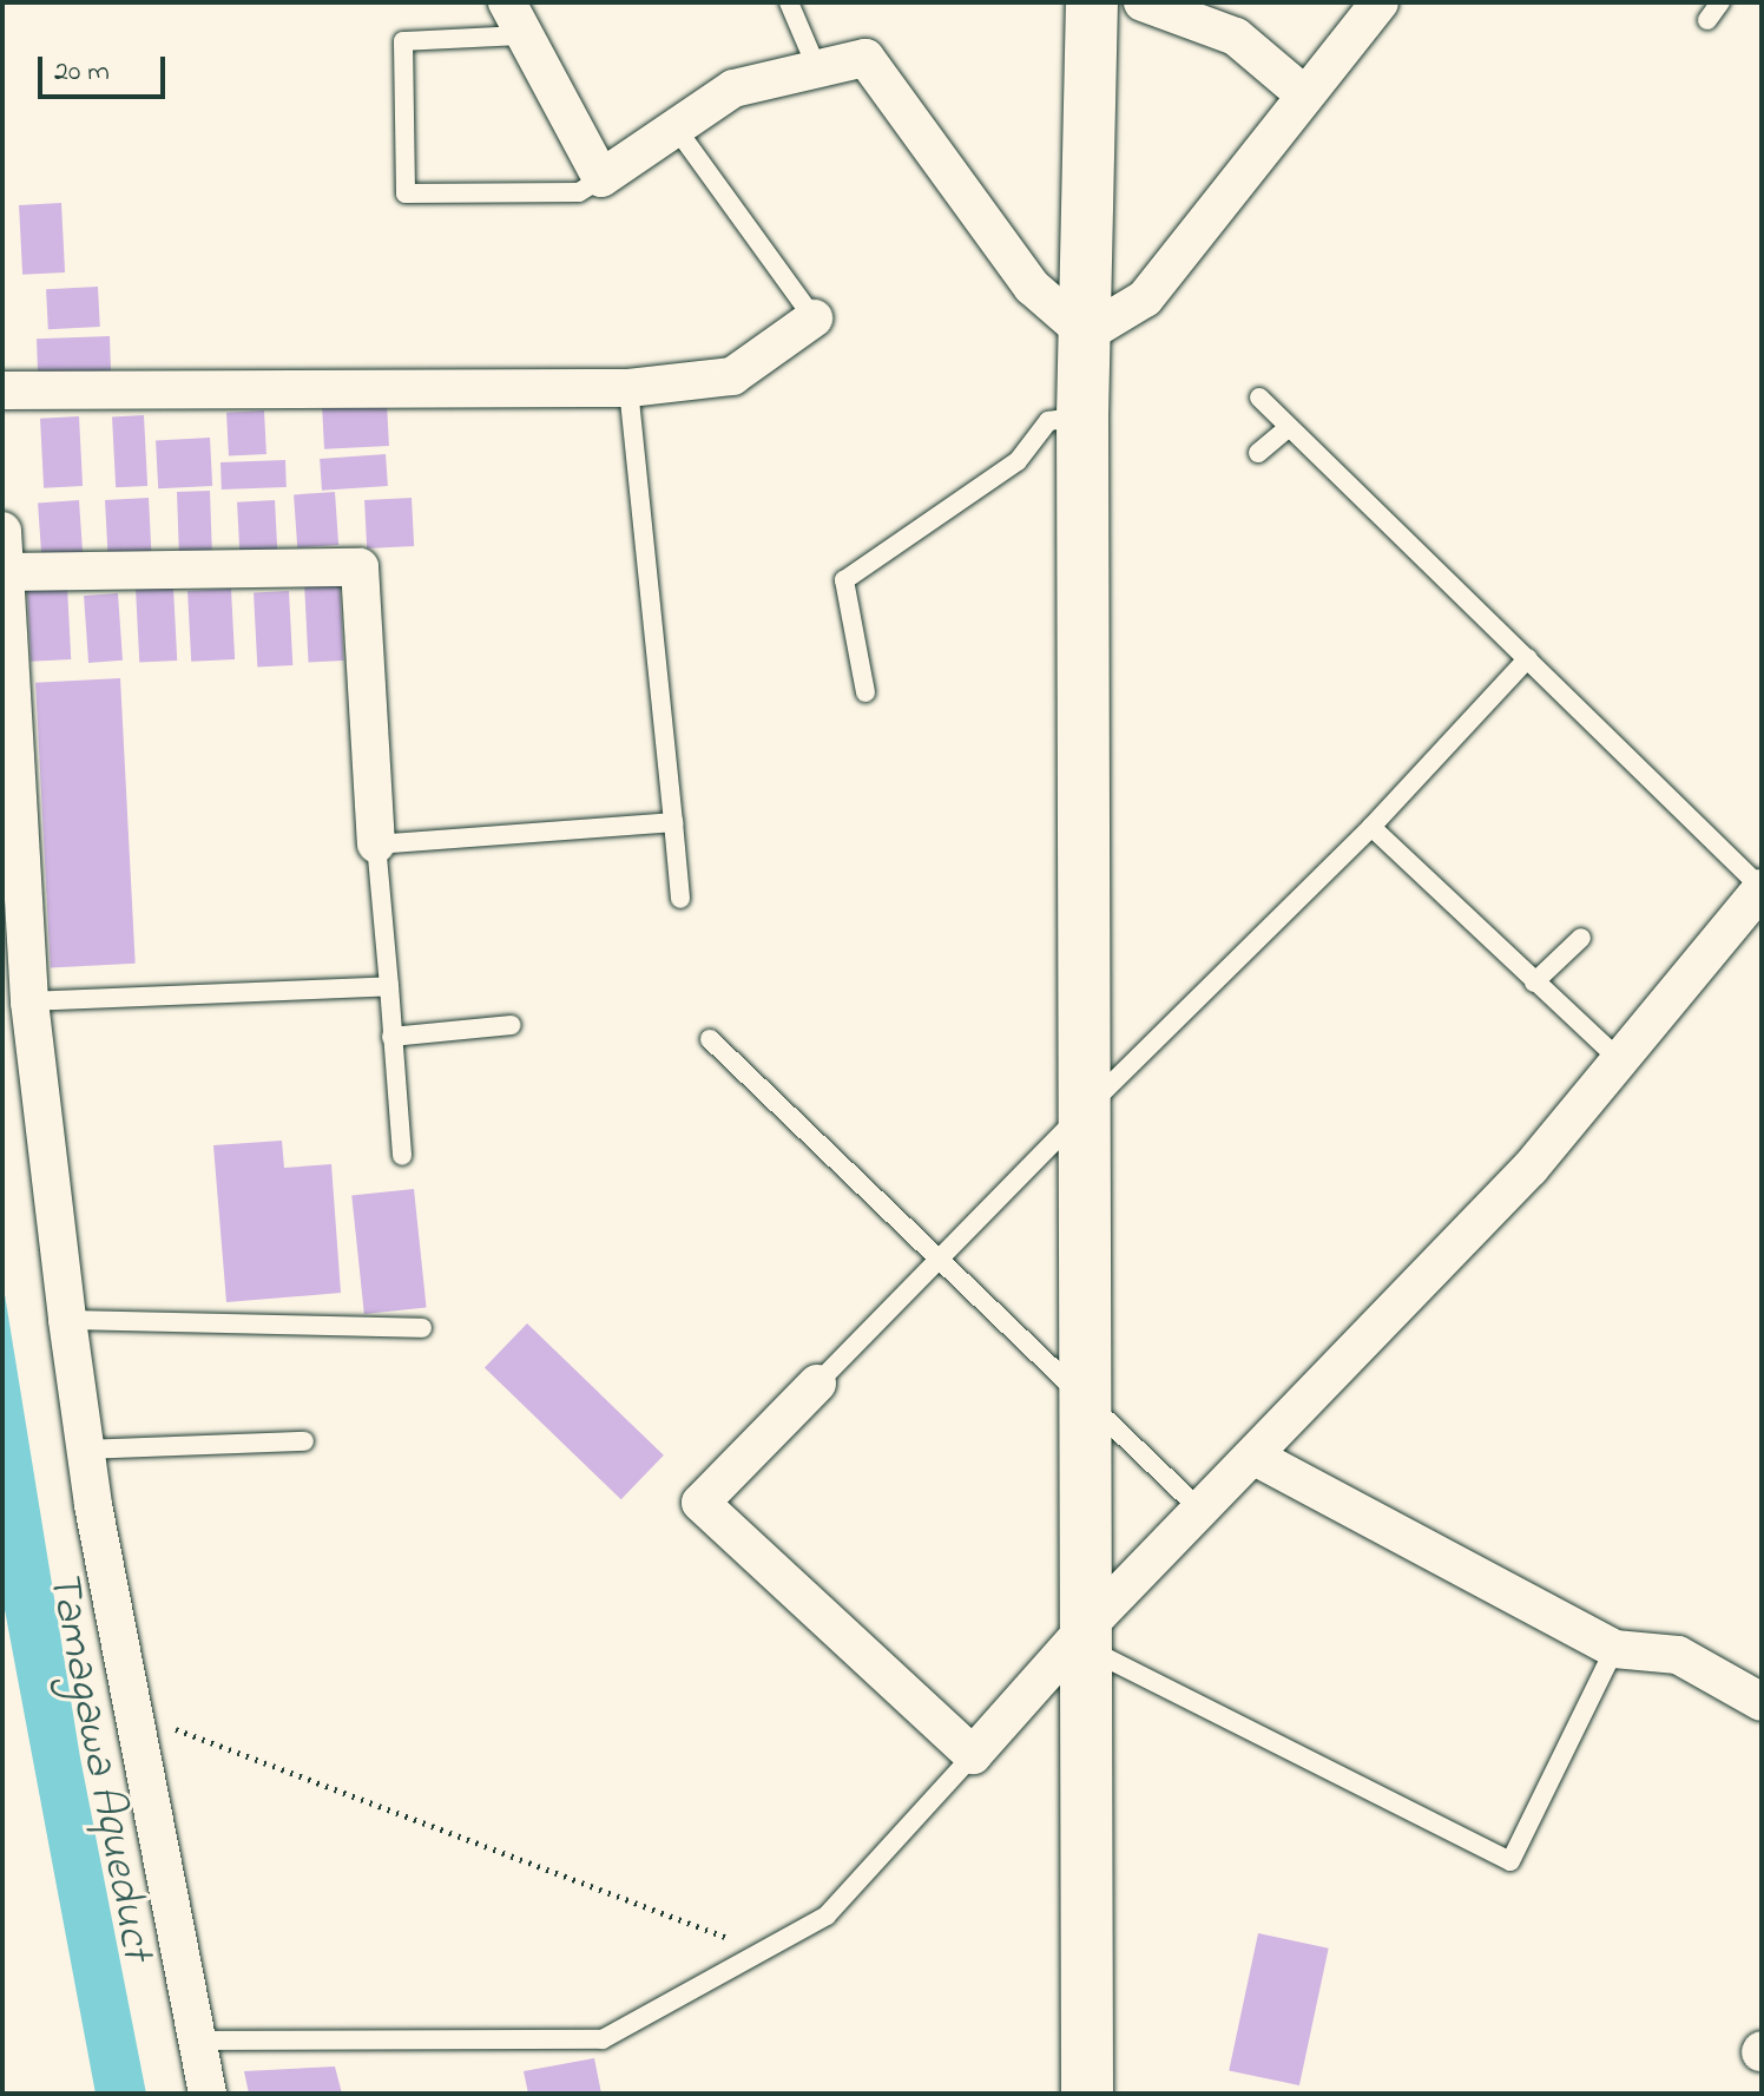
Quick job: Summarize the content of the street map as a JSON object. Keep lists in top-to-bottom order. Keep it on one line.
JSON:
{"water":["Tamagawa Aqueduct"],"scale_bar":"20 m"}
